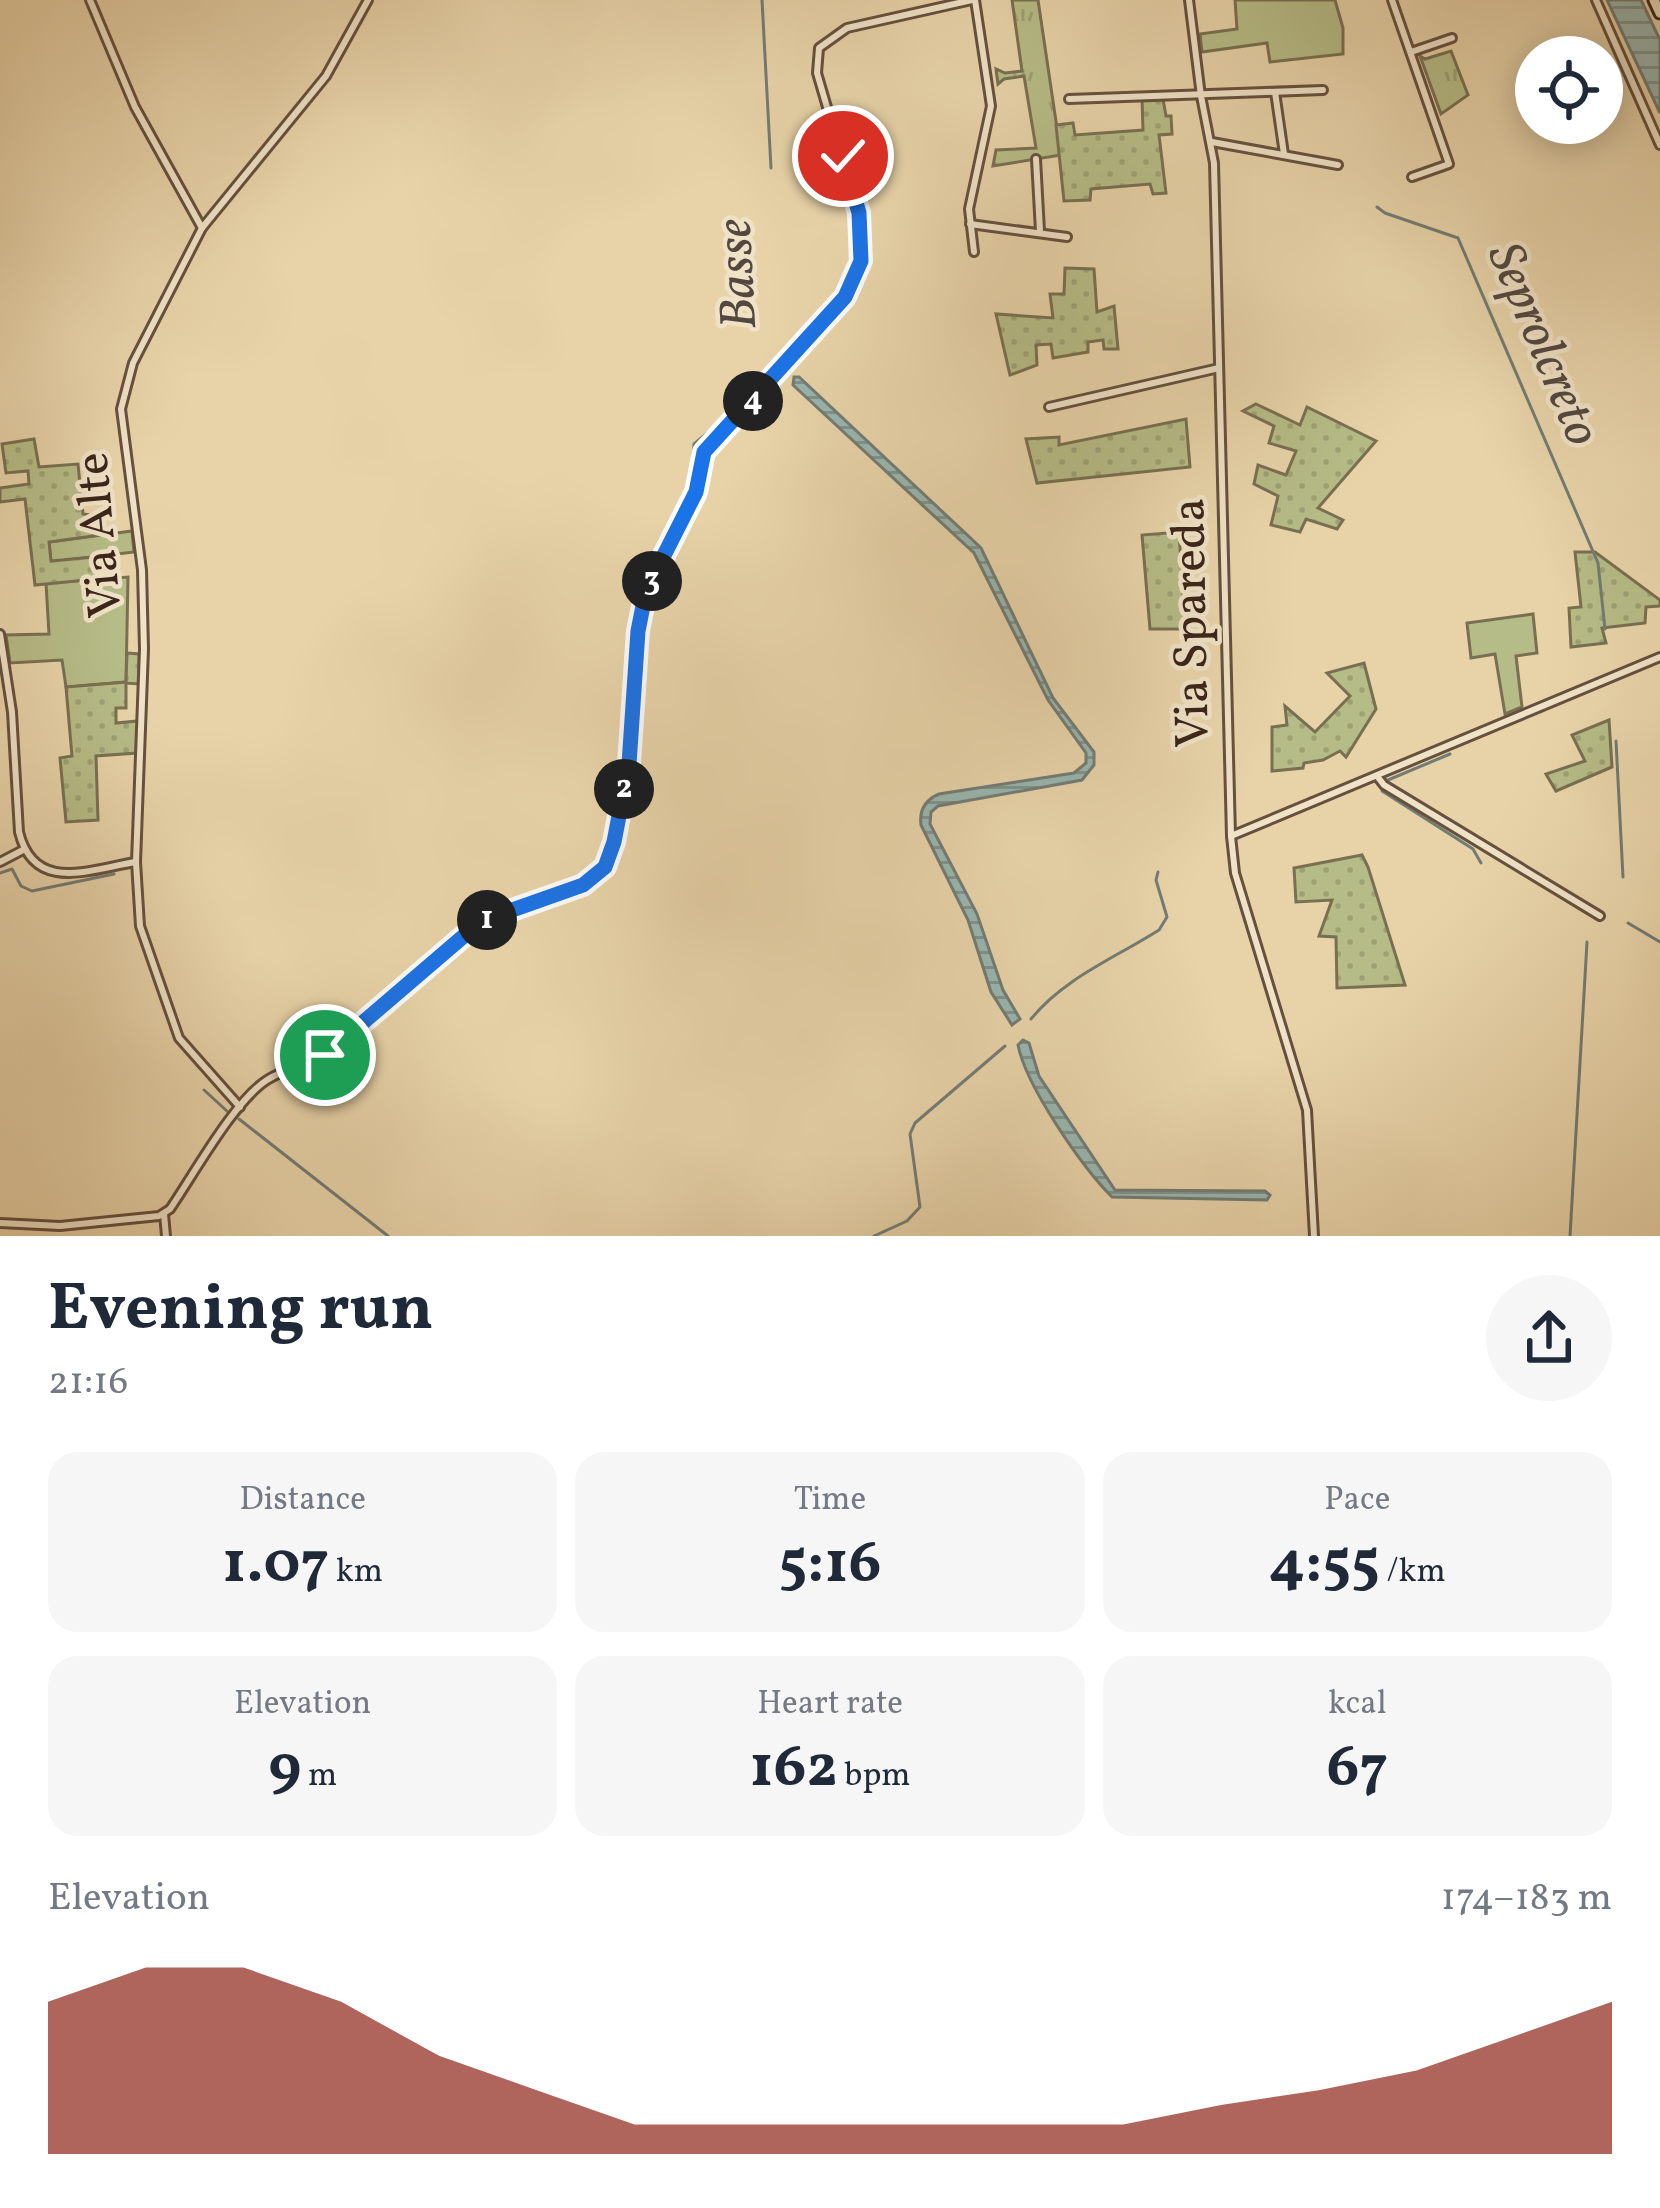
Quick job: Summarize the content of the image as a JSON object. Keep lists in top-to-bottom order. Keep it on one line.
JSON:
{"streets":{"street":["Via Alte","Via Spareda"]},"water":["Basse","Seprolcreto"],"page":{"pins":["4","3","2","1"],"heading":["Evening run","21:16"],"stats":[["Distance","1.07 km"],["Time","5:16"],["Pace","4:55 /km"],["Elevation","9 m"],["Heart rate","162 bpm"],["kcal","67"]],"chart":["Elevation","174–183 m"]}}
